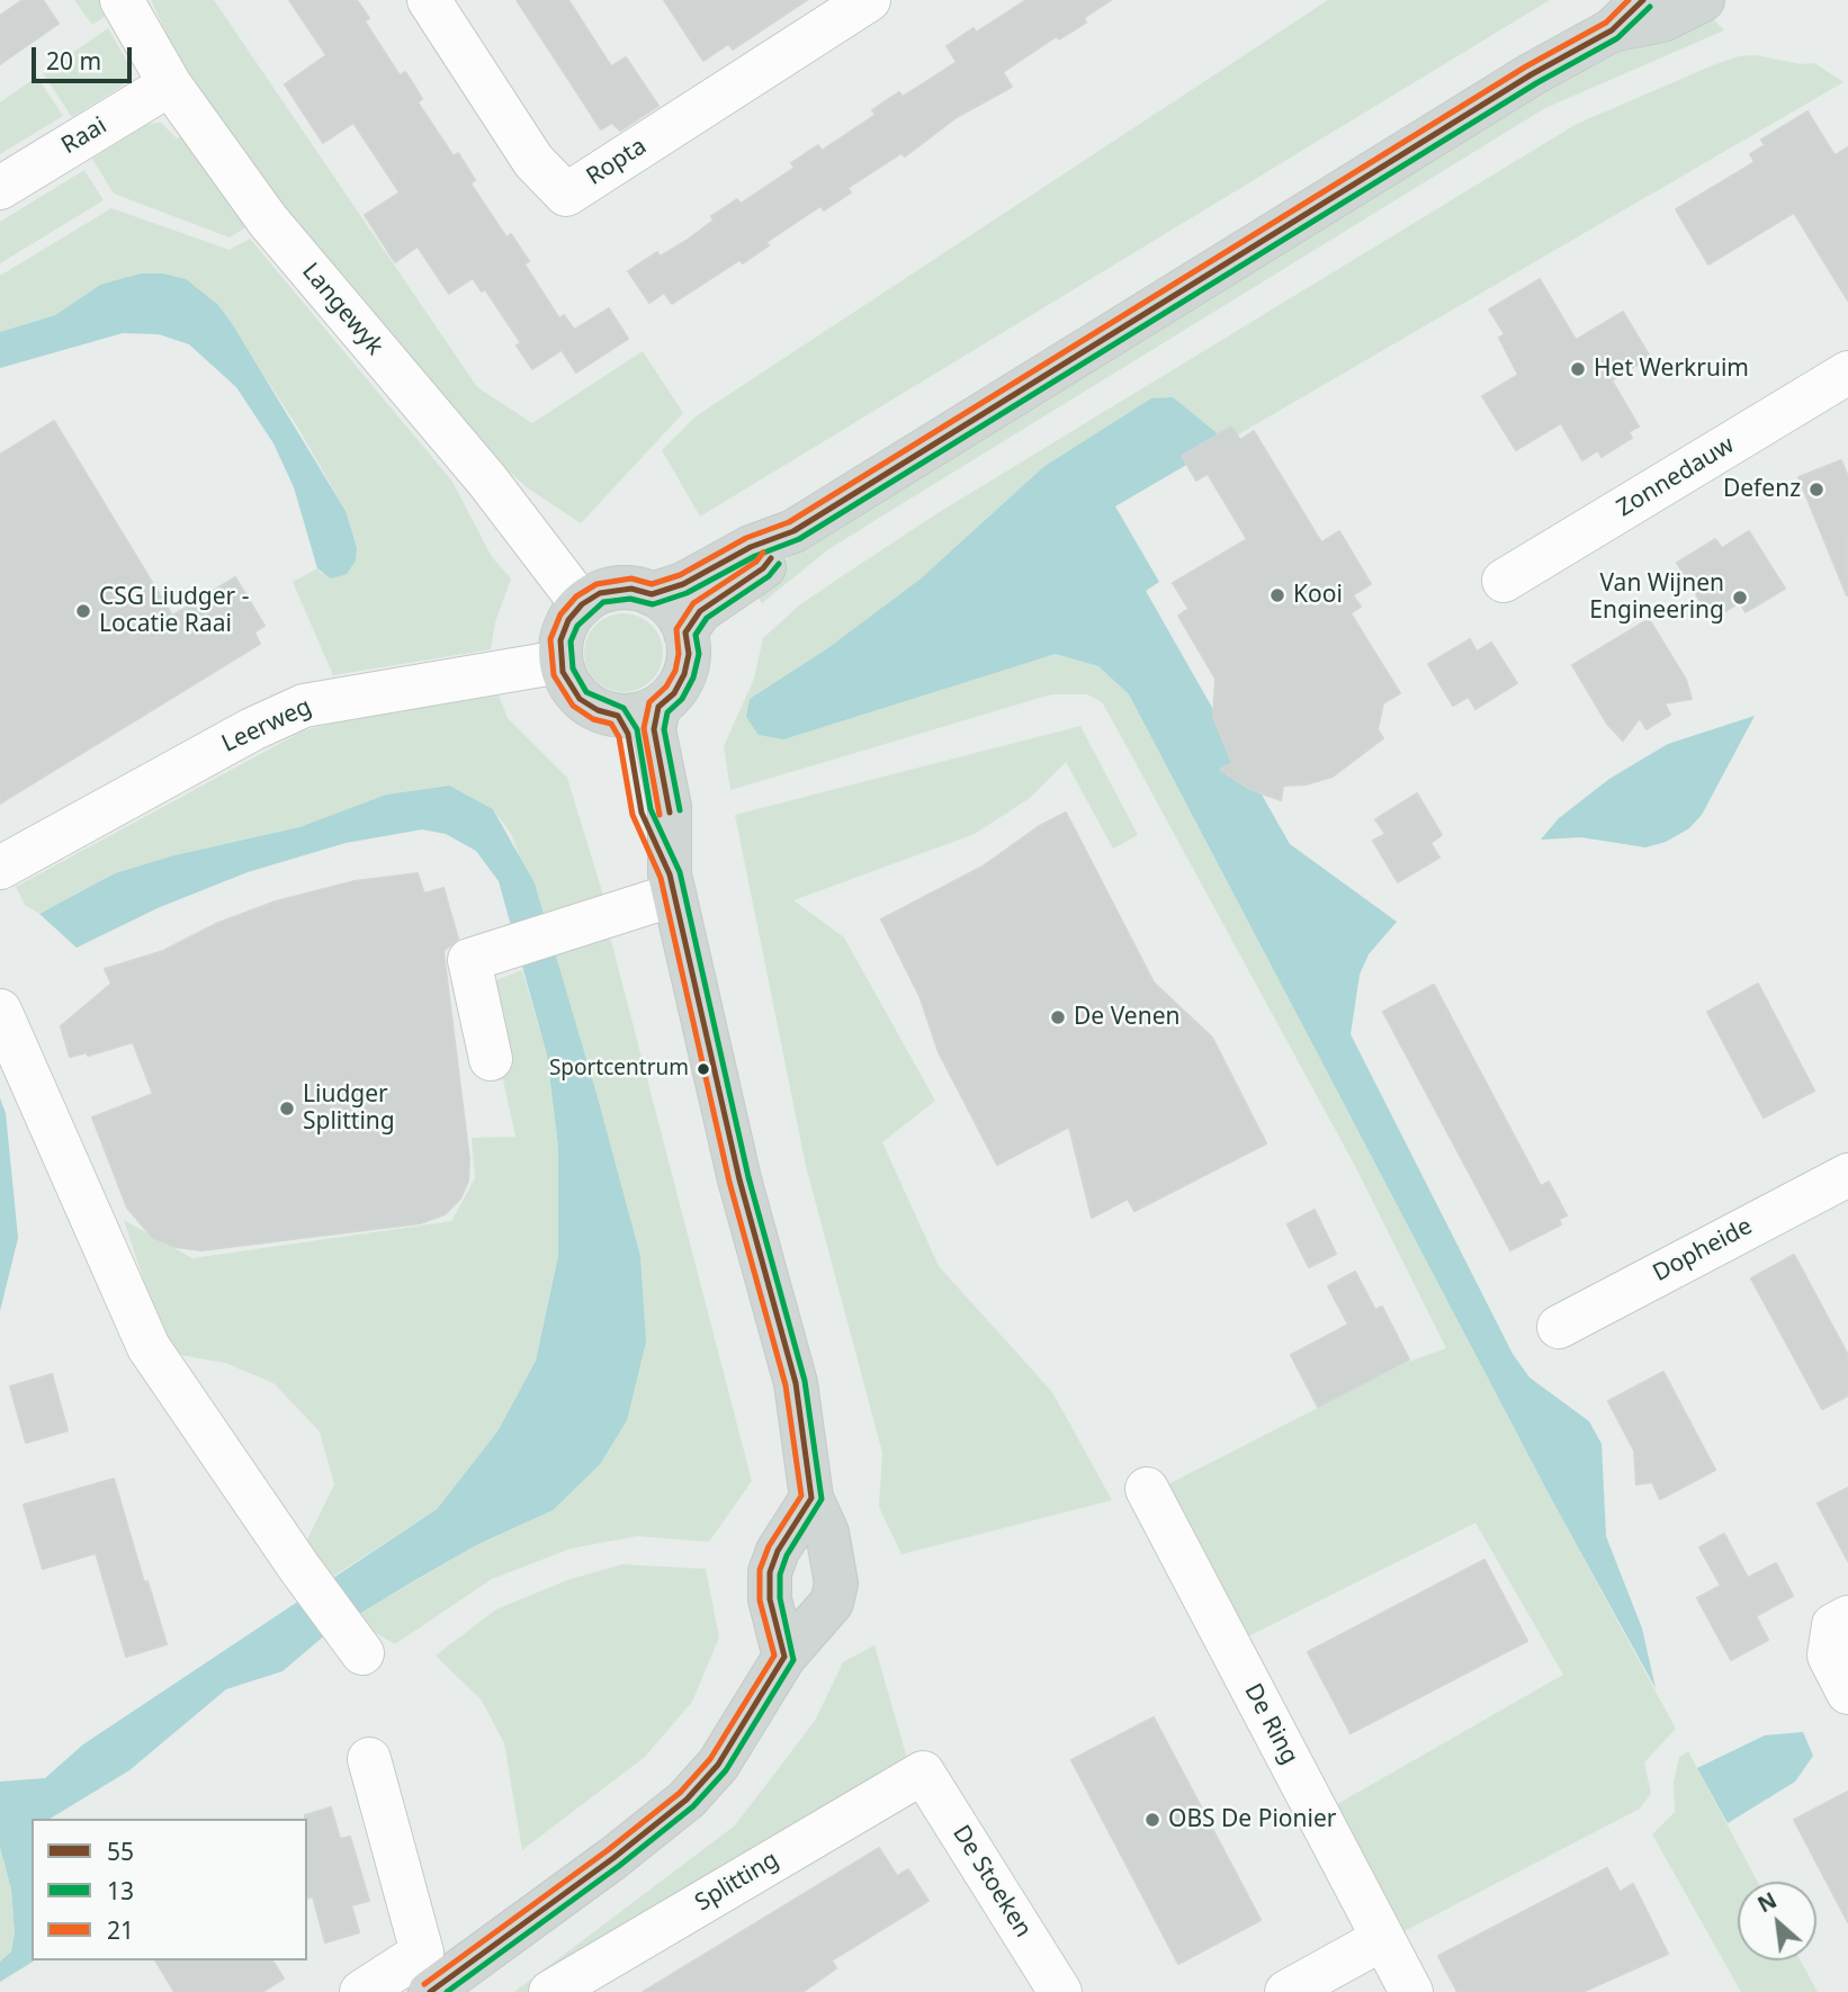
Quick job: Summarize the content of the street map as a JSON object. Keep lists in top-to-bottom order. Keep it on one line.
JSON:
{"streets":{"street":["Raai","Ropta","Langewyk","Zonnedauw","Leerweg","Dopheide","De Ring","Splitting","De Stoeken"]},"crossings":[["Raai","Langewyk"],["Langewyk","Leerweg"],["Splitting","De Stoeken"]],"places":["Het Werkruim","Defenz","Kooi","Van Wijnen Engineering","CSG Liudger - Locatie Raai","De Venen","Sportcentrum","Liudger Splitting","OBS De Pionier"],"lines":["transit line 55","transit line 21","transit line 13"],"legend":["55","13","21"],"scale_bar":"20 m","north":"top left"}
